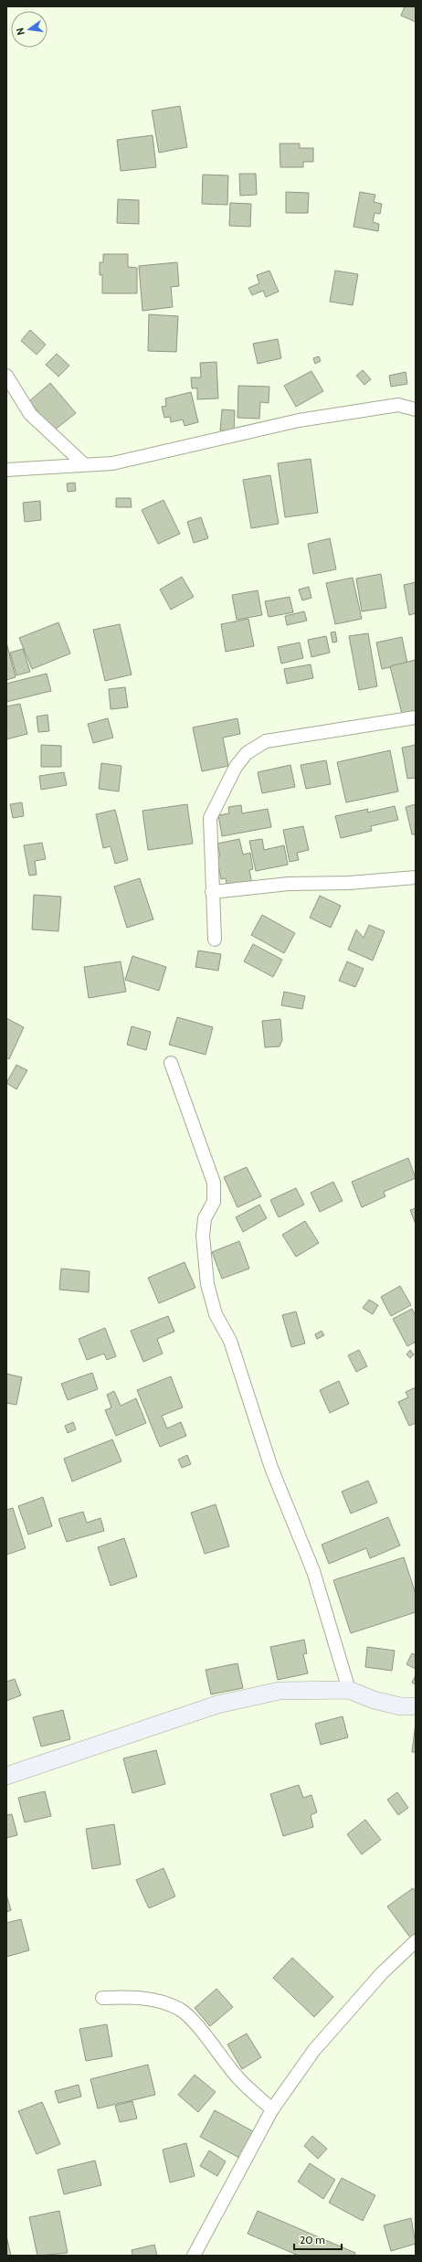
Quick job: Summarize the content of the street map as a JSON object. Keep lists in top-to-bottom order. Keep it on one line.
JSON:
{"scale_bar":"20 m","north":"left"}
